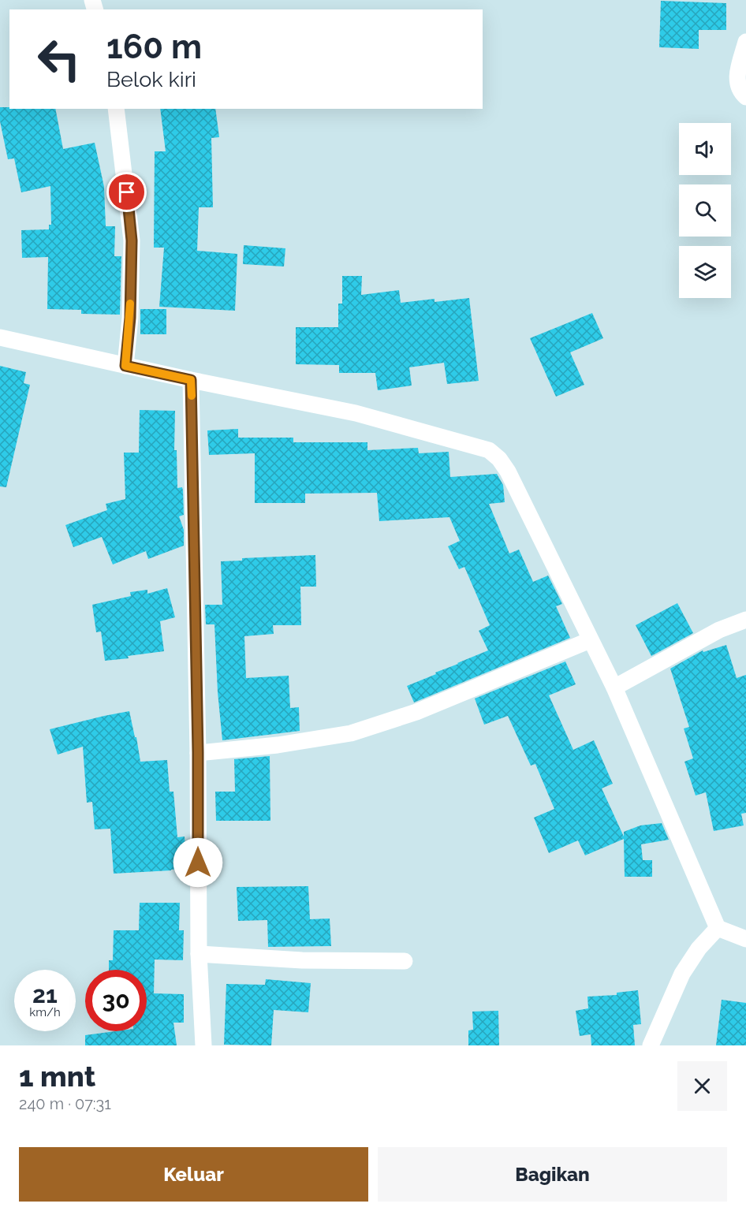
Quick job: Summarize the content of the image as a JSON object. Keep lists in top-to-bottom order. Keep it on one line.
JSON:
{"page":{"turn":["160 m","Belok kiri"],"speed":"21 km/h","limit":"30","heading":["1 mnt","240 m · 07:31"],"buttons":["Keluar","Bagikan"]}}
